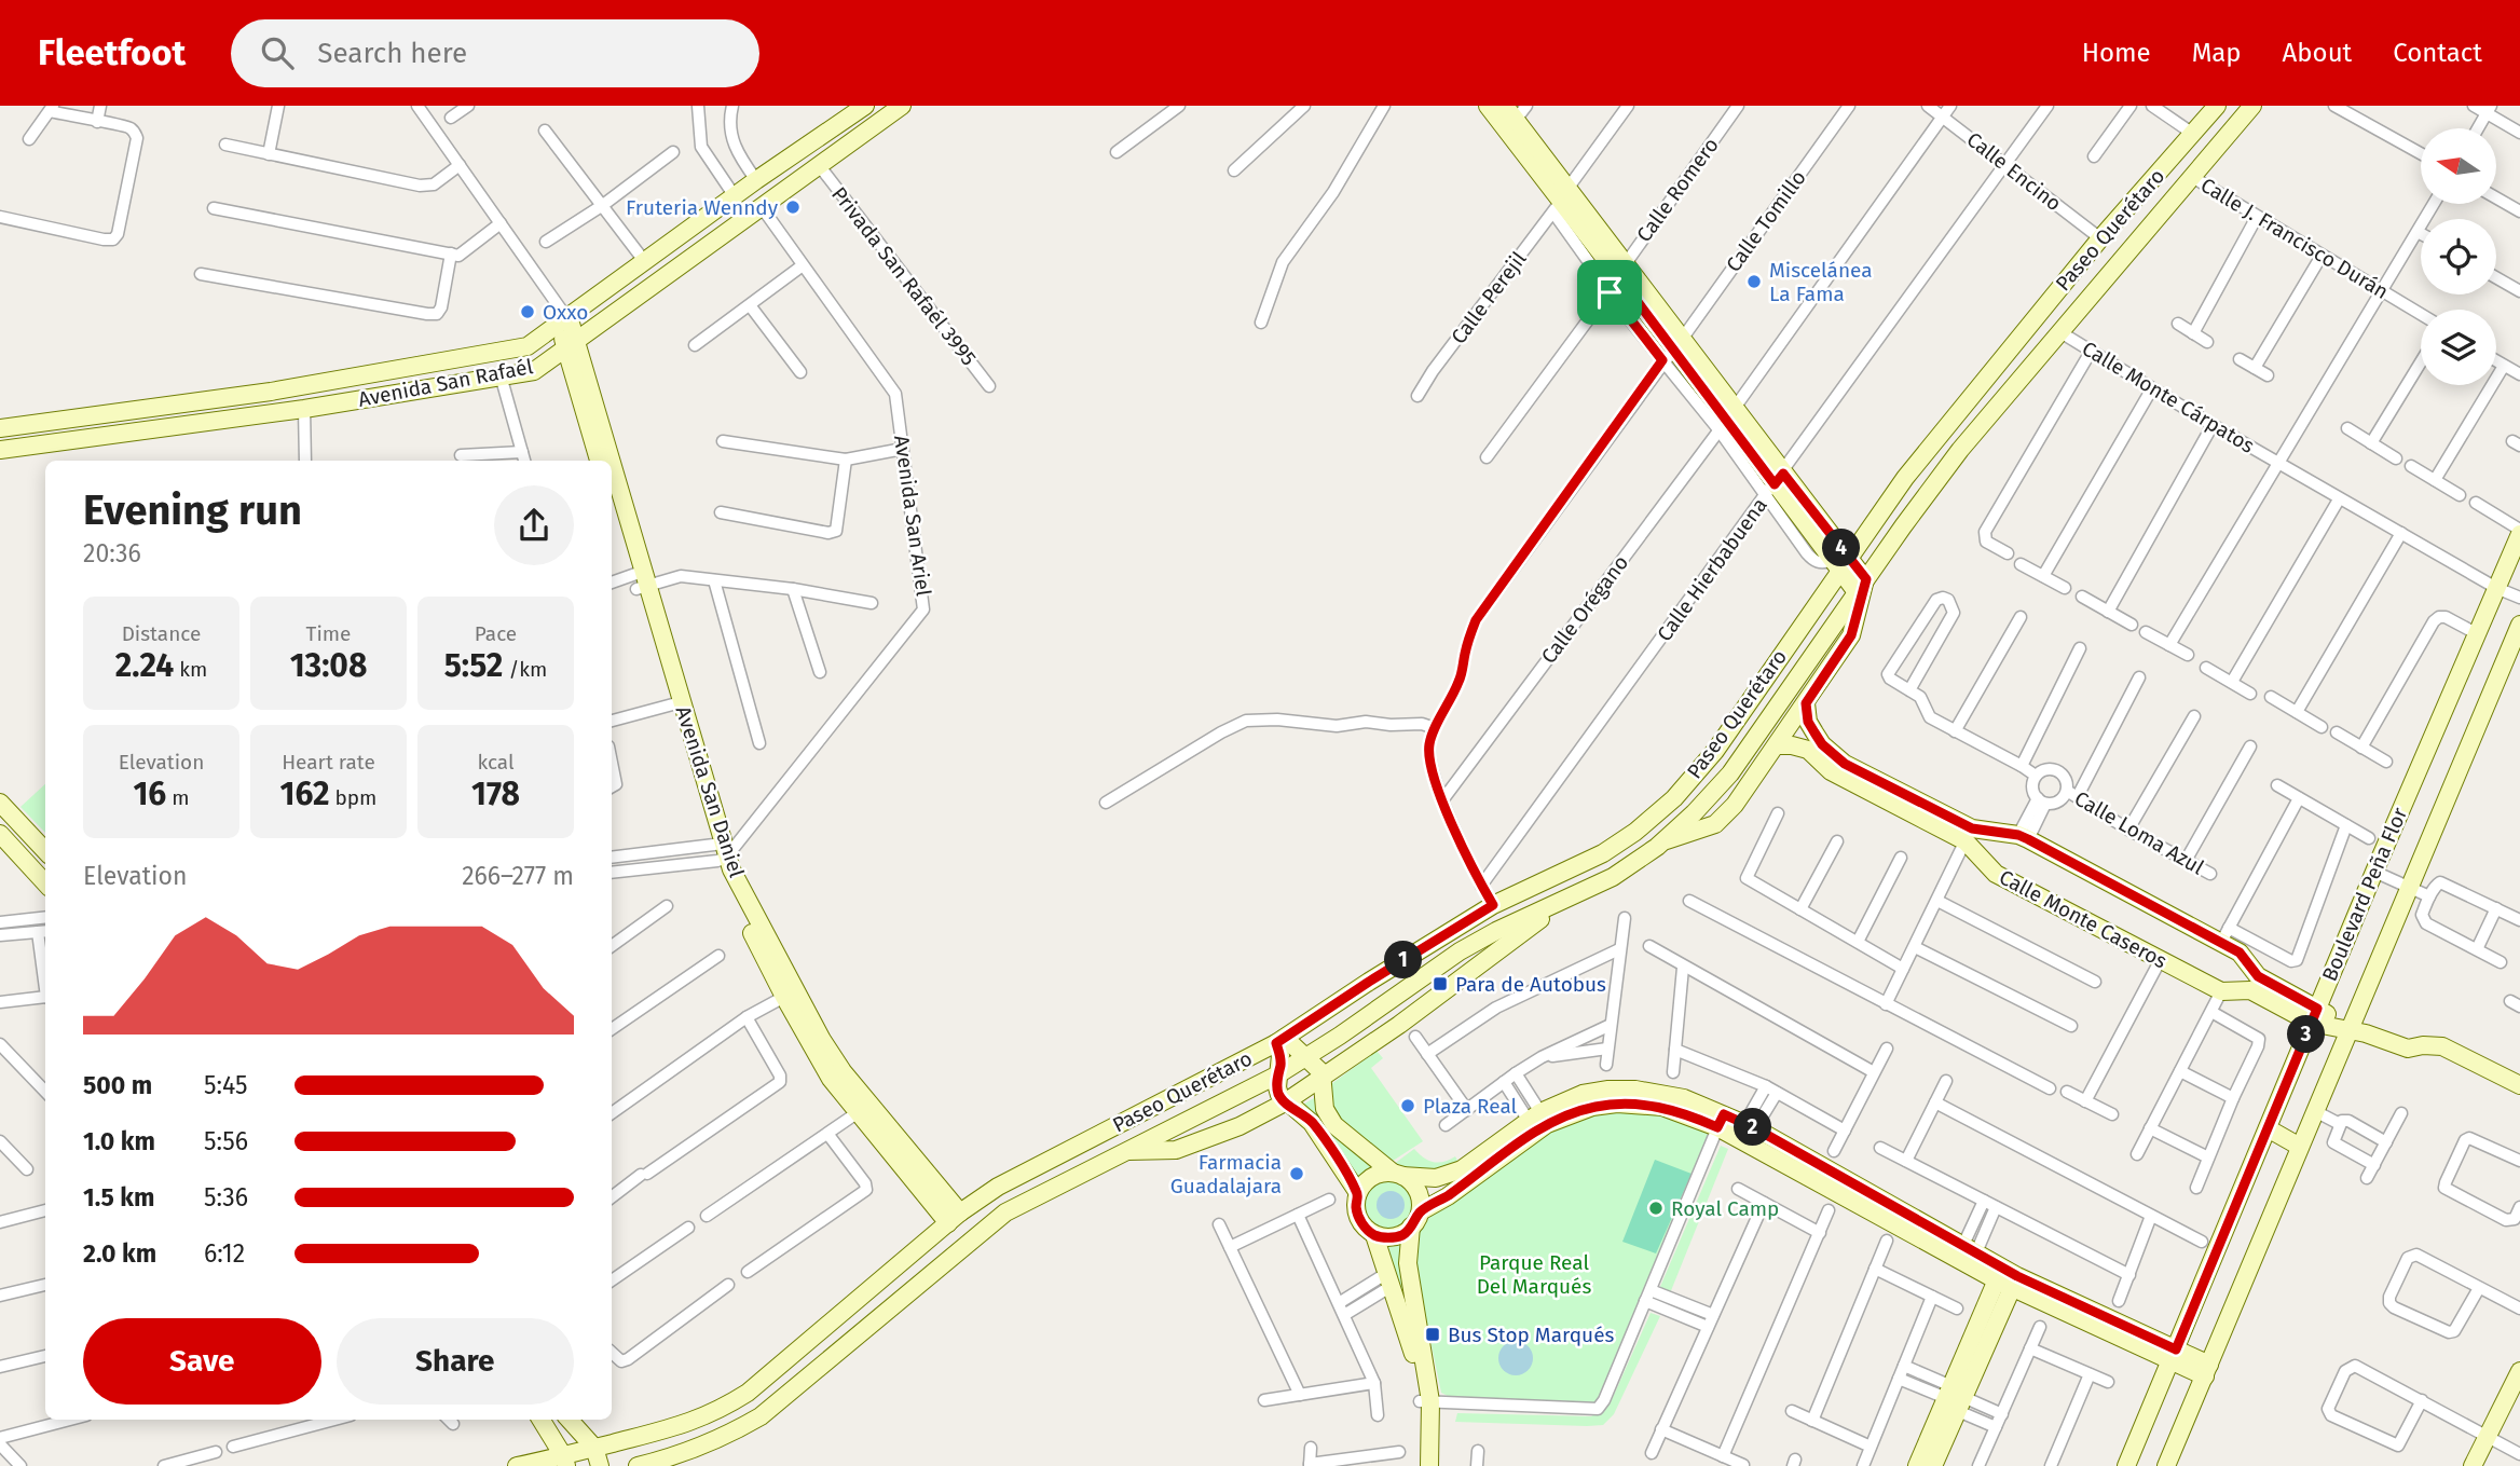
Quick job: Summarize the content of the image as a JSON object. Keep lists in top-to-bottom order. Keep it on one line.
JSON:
{"streets":{"main road":["Paseo Querétaro","Avenida San Rafaél","Avenida San Daniel","Boulevard Peña Flor","Calle Monte Caseros"],"street":["Calle Encino","Calle Romero","Calle Tomillo","Calle J. Francisco Durán","Privada San Rafaél 3995","Calle Perejil","Calle Monte Cárpatos","Avenida San Ariel","Calle Hierbabuena","Calle Orégano","Calle Loma Azul"]},"crossings":[["Calle Encino","Paseo Querétaro"],["Calle Encino","Calle Hierbabuena"],["Calle Encino","Calle Orégano"],["Paseo Querétaro","Calle J. Francisco Durán"],["Paseo Querétaro","Calle Monte Cárpatos"],["Paseo Querétaro","Avenida San Daniel"],["Privada San Rafaél 3995","Avenida San Rafaél"],["Avenida San Rafaél","Avenida San Ariel"],["Avenida San Rafaél","Avenida San Daniel"],["Calle Monte Cárpatos","Boulevard Peña Flor"],["Avenida San Ariel","Avenida San Daniel"],["Boulevard Peña Flor","Calle Monte Caseros"]],"parks":["Parque Real Del Marqués"],"places":{"other":["Fruteria Wenndy","Miscelánea La Fama","Oxxo","Plaza Real","Farmacia Guadalajara","Royal Camp"],"transit":["Para de Autobus","Bus Stop Marqués"]},"north":"left","page":{"header":"Fleetfoot","search":"Search here","nav":["Home","Map","About","Contact"],"heading":["Evening run","20:36"],"pins":["4","1","3","2"],"stats":[["Distance","2.24 km"],["Time","13:08"],["Pace","5:52 /km"],["Elevation","16 m"],["Heart rate","162 bpm"],["kcal","178"]],"chart":["Elevation","266–277 m"],"list":[{"name":"500 m","note":"5:45"},{"name":"1.0 km","note":"5:56"},{"name":"1.5 km","note":"5:36"},{"name":"2.0 km","note":"6:12"}],"buttons":["Save","Share"]}}
